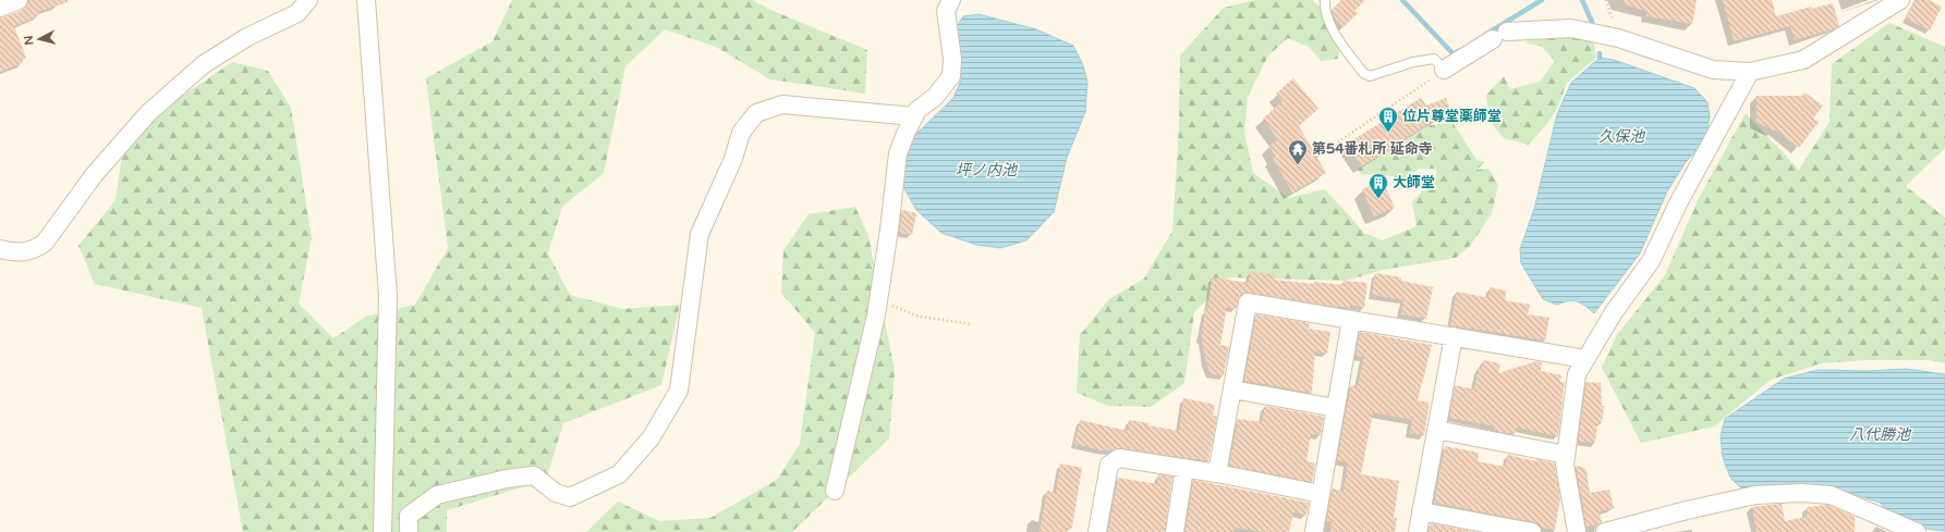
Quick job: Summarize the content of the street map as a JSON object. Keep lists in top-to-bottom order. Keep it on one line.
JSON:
{"water":["久保池","坪ノ内池","八代勝池"],"places":{"building":["位片尊堂薬師堂","大師堂"],"temple":["第54番札所 延命寺"]},"north":"left"}
